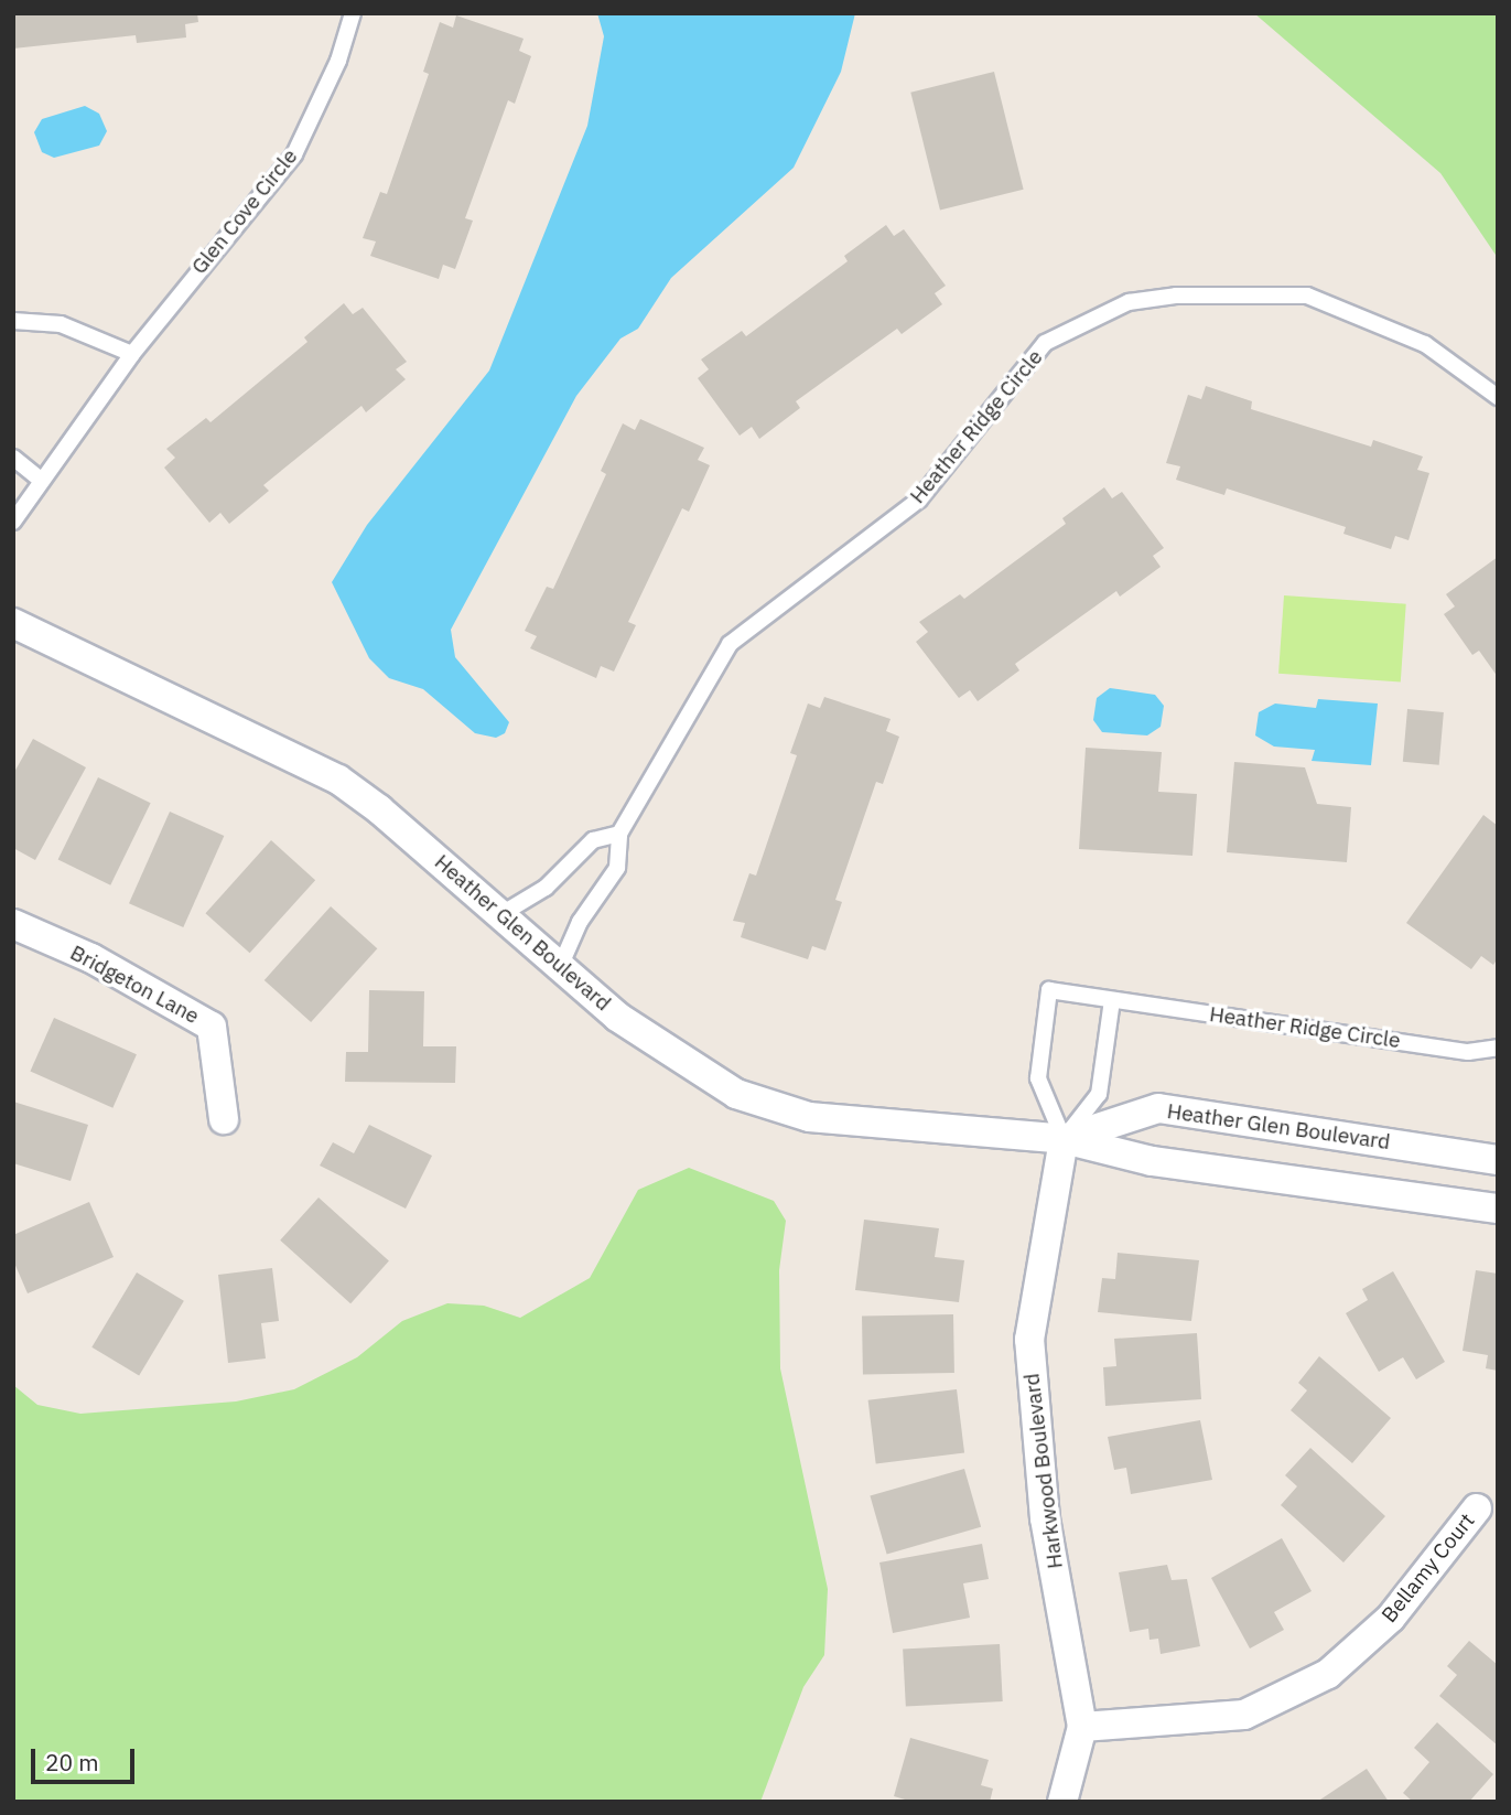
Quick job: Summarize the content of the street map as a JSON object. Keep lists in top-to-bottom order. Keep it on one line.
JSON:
{"streets":{"street":["Heather Glen Boulevard","Bridgeton Lane","Harkwood Boulevard","Bellamy Court"],"lane":["Glen Cove Circle","Heather Ridge Circle"]},"crossings":[["Heather Ridge Circle","Heather Glen Boulevard"],["Heather Ridge Circle","Harkwood Boulevard"],["Heather Glen Boulevard","Harkwood Boulevard"],["Harkwood Boulevard","Bellamy Court"]],"scale_bar":"20 m"}
